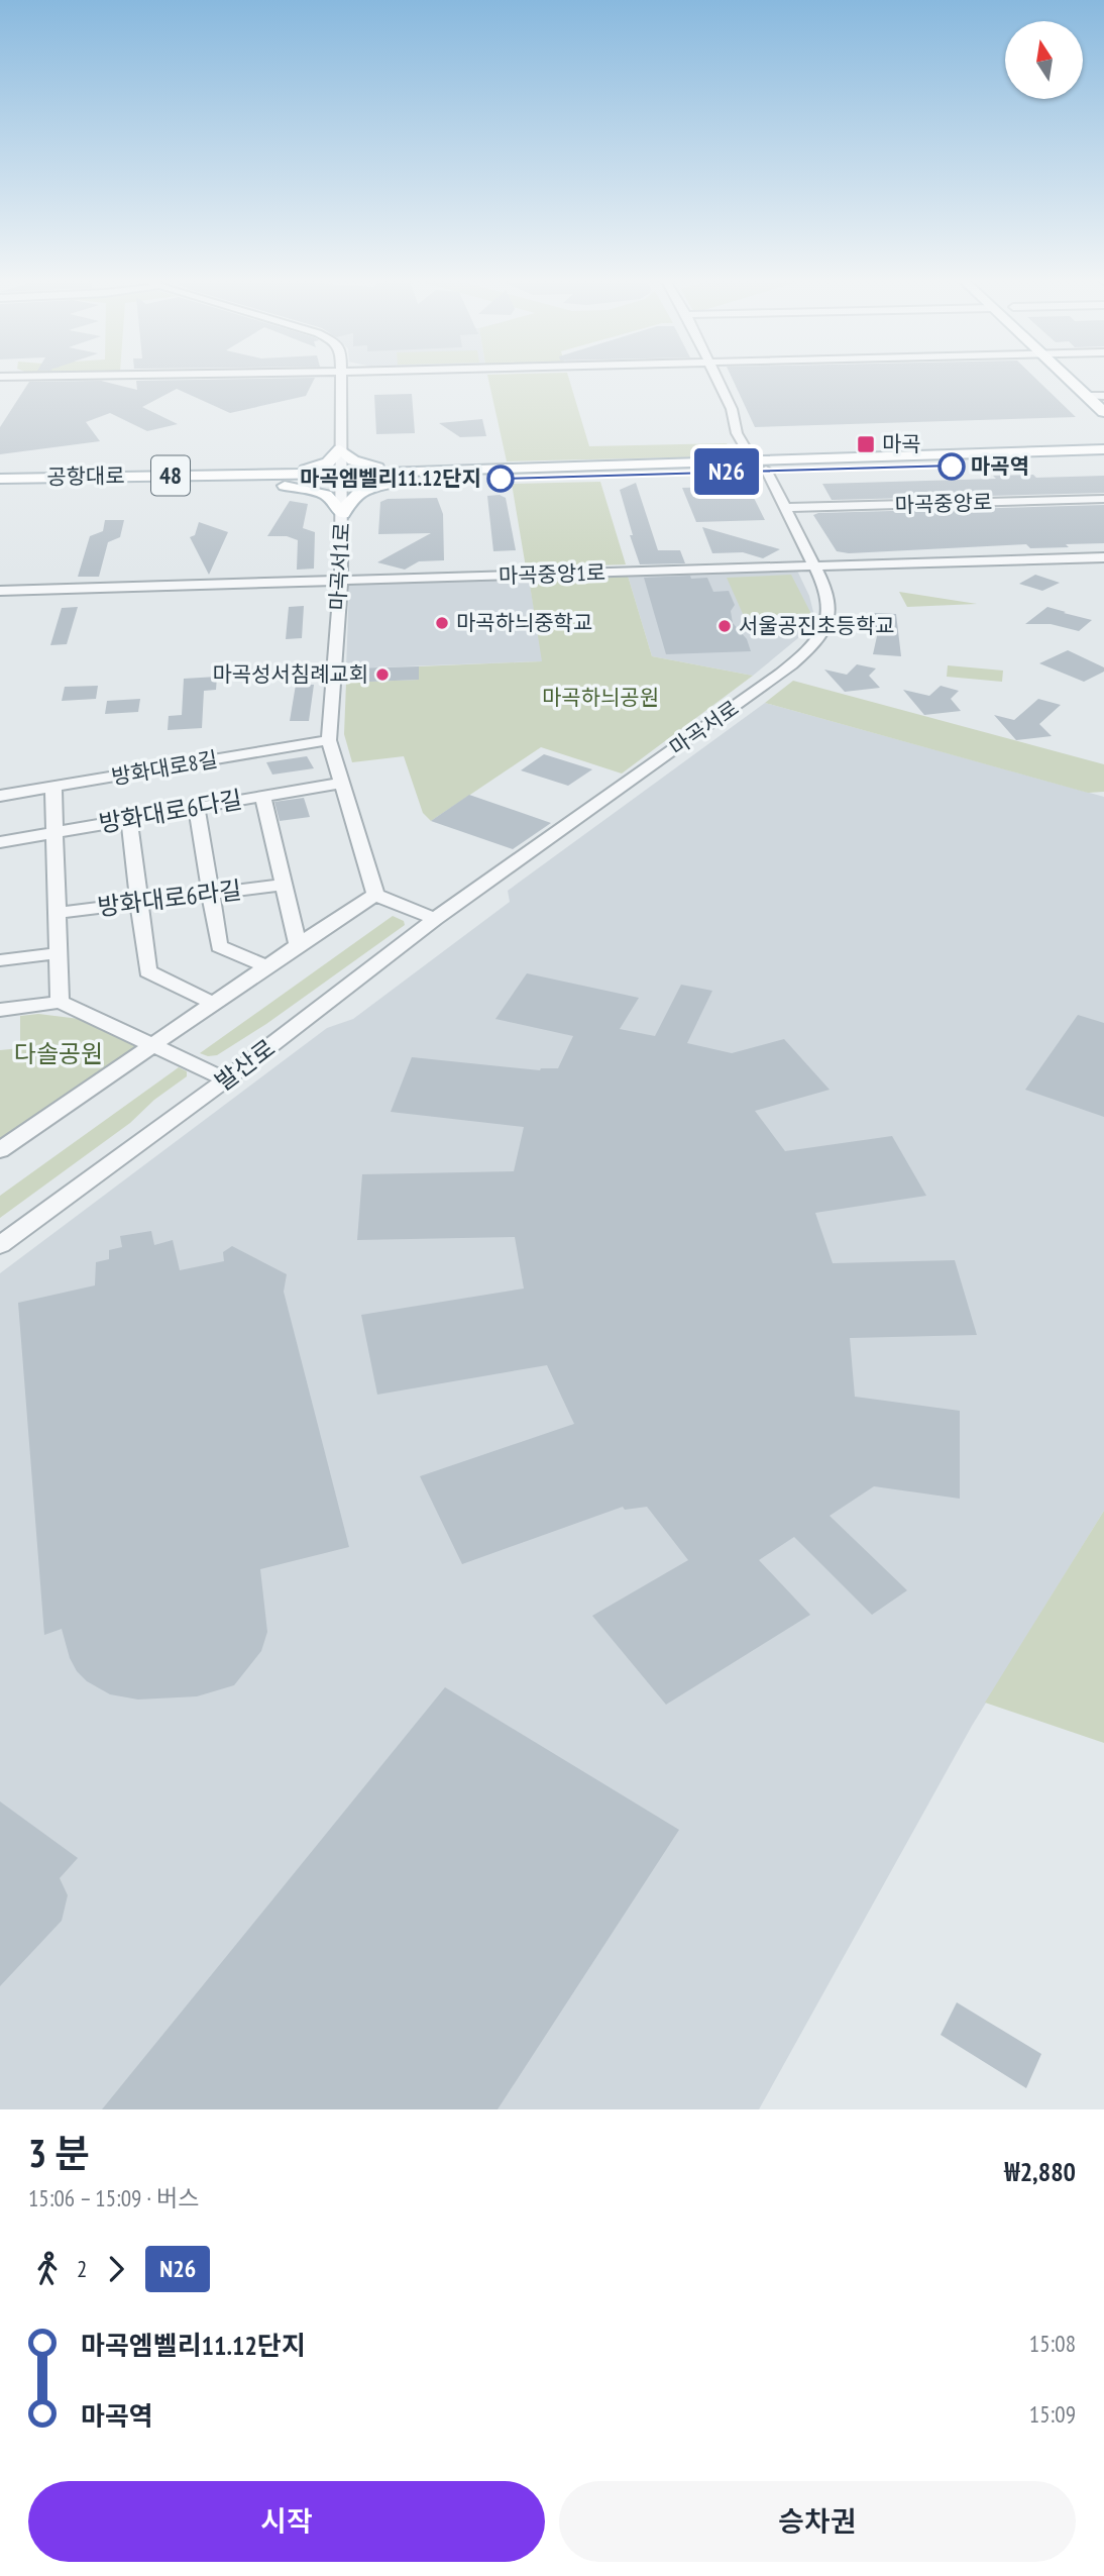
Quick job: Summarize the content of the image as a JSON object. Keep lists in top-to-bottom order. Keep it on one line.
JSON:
{"streets":{"main road":["48","공항대로"],"street":["마곡중앙로","마곡서1로","마곡중앙1로","마곡서로","방화대로8길","방화대로6다길","방화대로6라길","발산로"]},"crossings":[["공항대로","마곡서1로"],["공항대로","마곡서로"],["마곡중앙로","마곡서로"],["마곡서1로","마곡중앙1로"],["마곡서1로","방화대로8길"],["마곡중앙1로","마곡서로"],["마곡서로","발산로"]],"parks":["마곡하늬공원","다솔공원"],"places":{"transit":["마곡"],"other":["마곡역","마곡엠벨리11.12단지","마곡하늬중학교","서울공진초등학교","마곡성서침례교회"]},"lines":["bus line N26"],"north":"top","page":{"on_map":"N26","heading":["3 분","15:06 – 15:09 · 버스","₩2,880"],"legs":["2","N26"],"list":[{"name":"마곡엠벨리11.12단지","value":"15:08"},{"name":"마곡역","value":"15:09"}],"buttons":["시작","승차권"]}}
